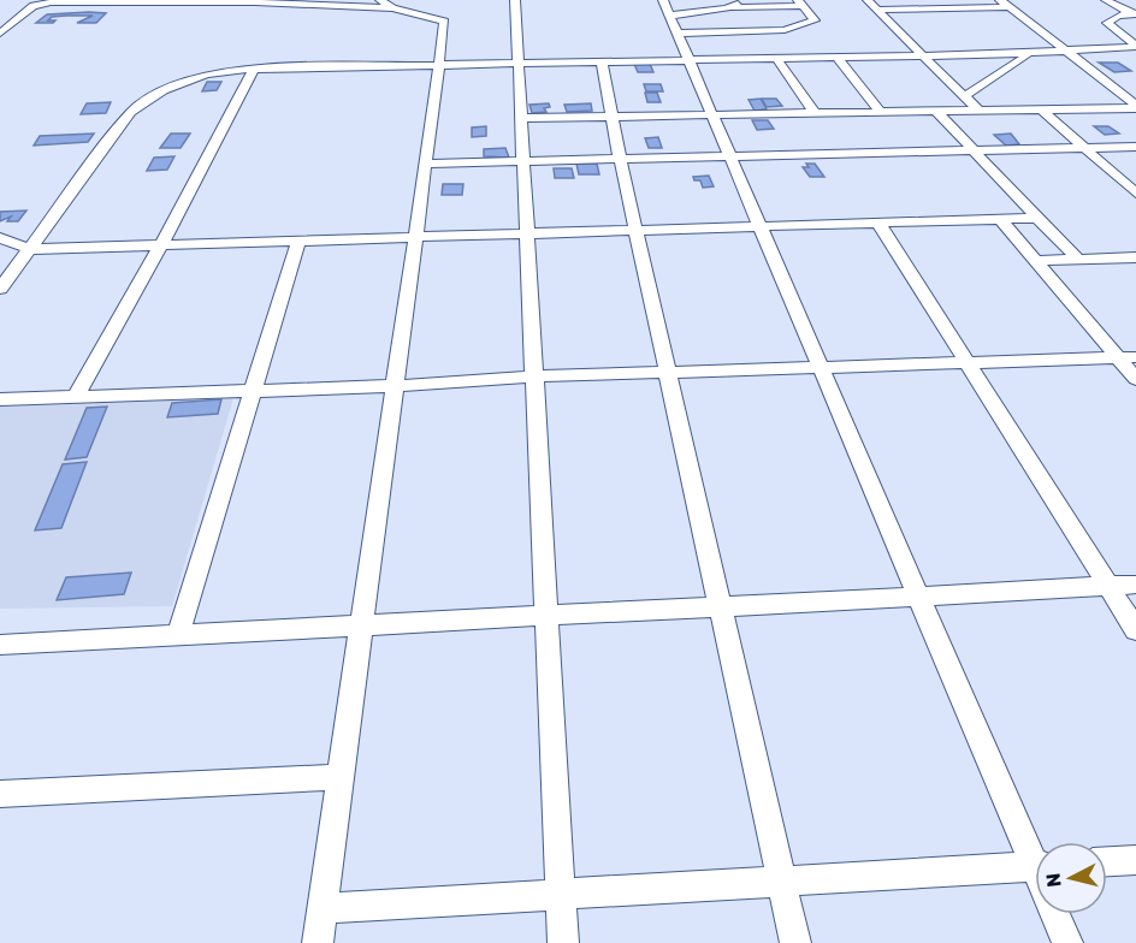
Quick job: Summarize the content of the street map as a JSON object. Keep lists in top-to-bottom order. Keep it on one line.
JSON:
{"north":"left"}
